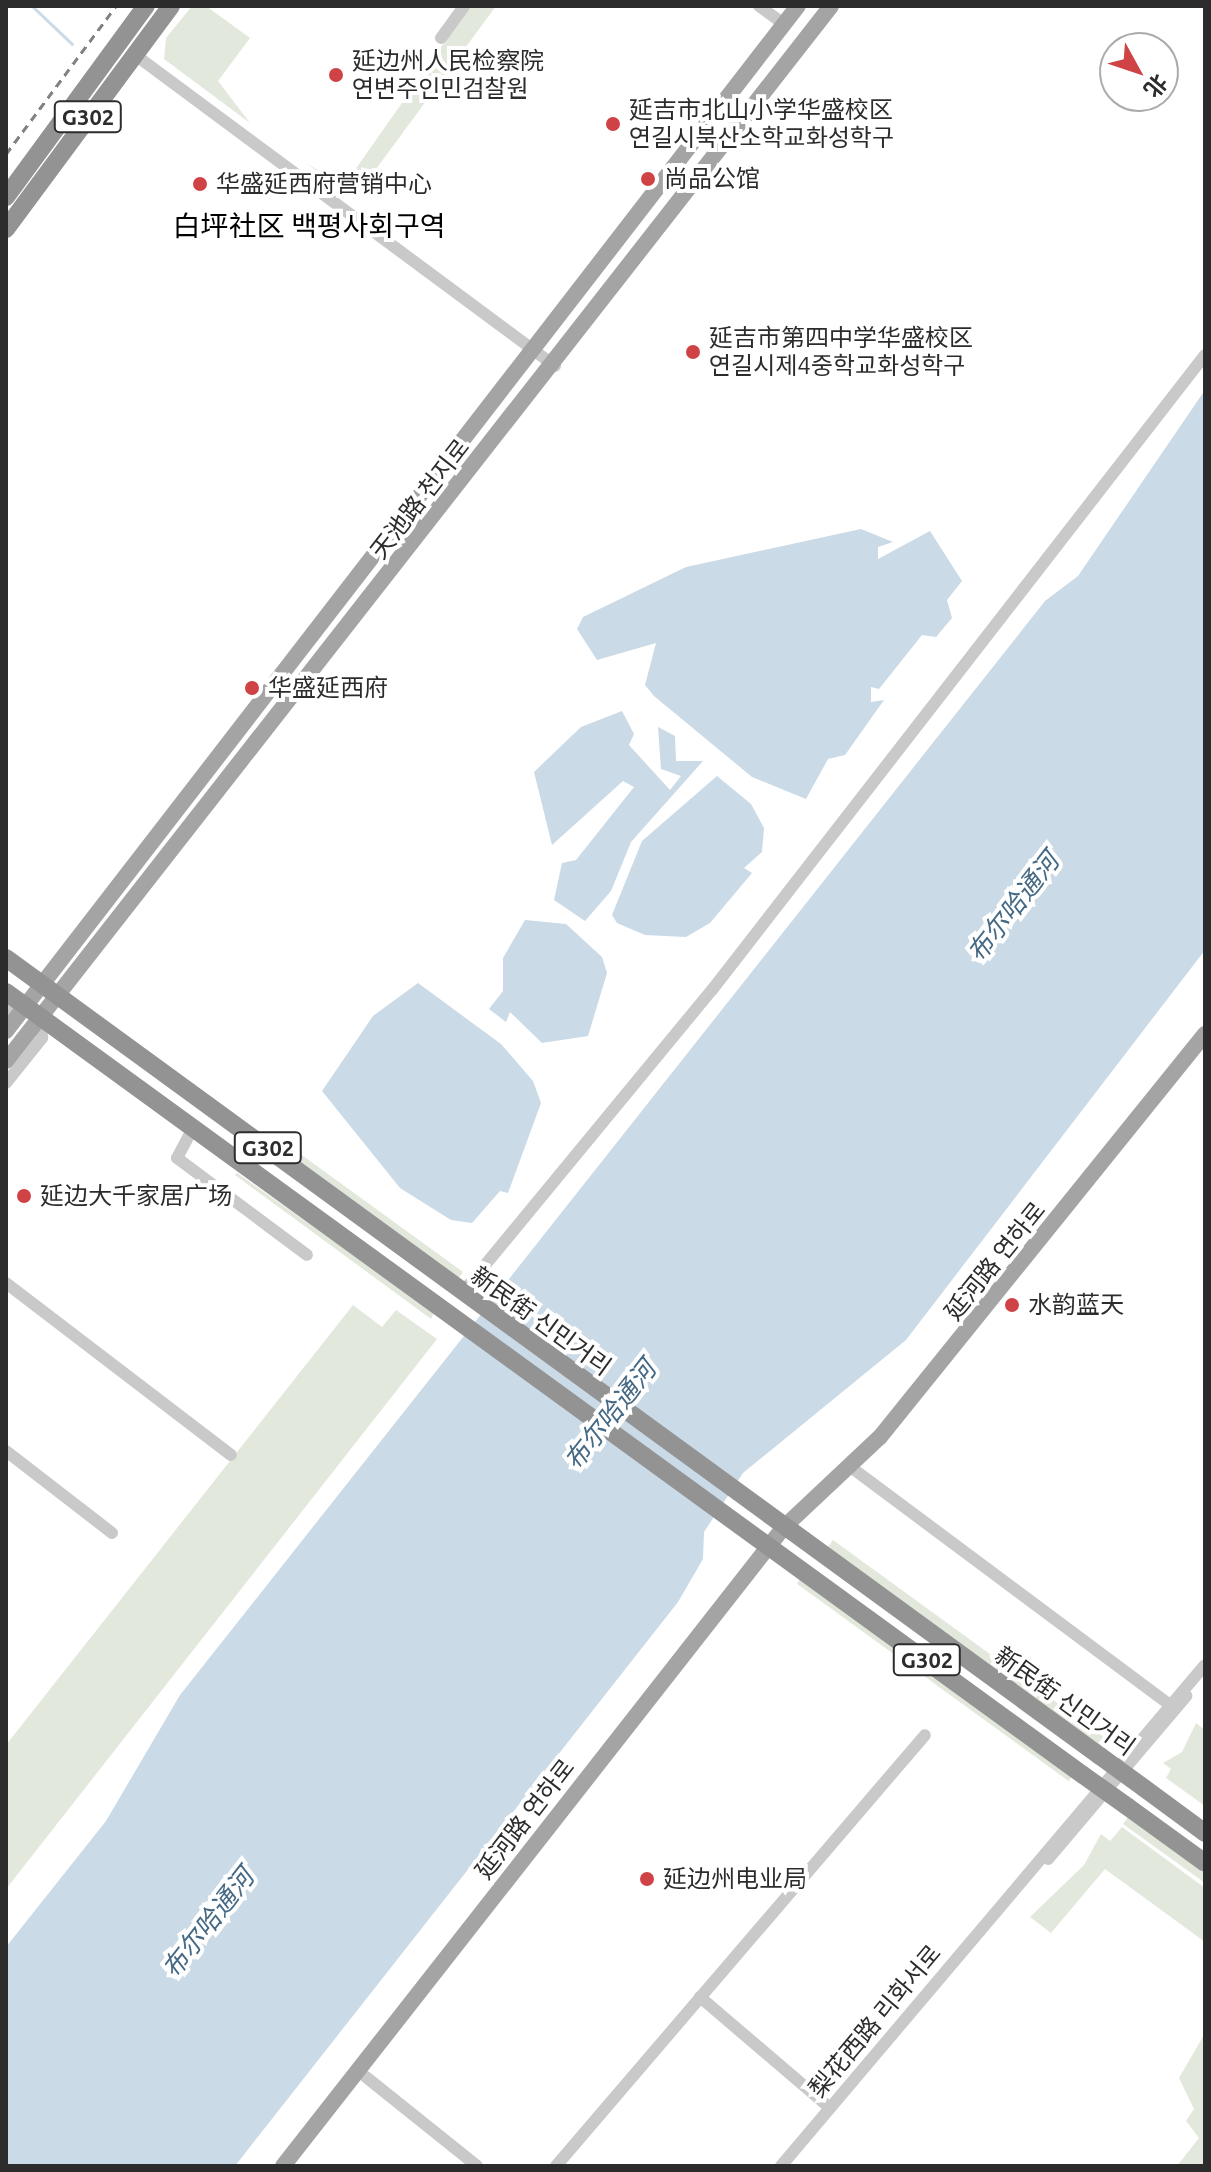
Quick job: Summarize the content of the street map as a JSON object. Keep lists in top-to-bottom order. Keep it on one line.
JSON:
{"streets":{"highway":["G302","新民街 신민거리"],"main road":["天池路 천지로","延河路 연하로"],"street":["梨花西路 리화서로"]},"crossings":[["天池路 천지로","新民街 신민거리"],["延河路 연하로","新民街 신민거리"]],"districts":["白坪社区 백평사회구역"],"water":["布尔哈通河"],"places":["延边州人民检察院 연변주인민검찰원","延吉市北山小学华盛校区 연길시북산소학교화성학구","尚品公馆","华盛延西府营销中心","延吉市第四中学华盛校区 연길시제4중학교화성학구","华盛延西府","延边大千家居广场","水韵蓝天","延边州电业局"],"north":"bottom right"}
